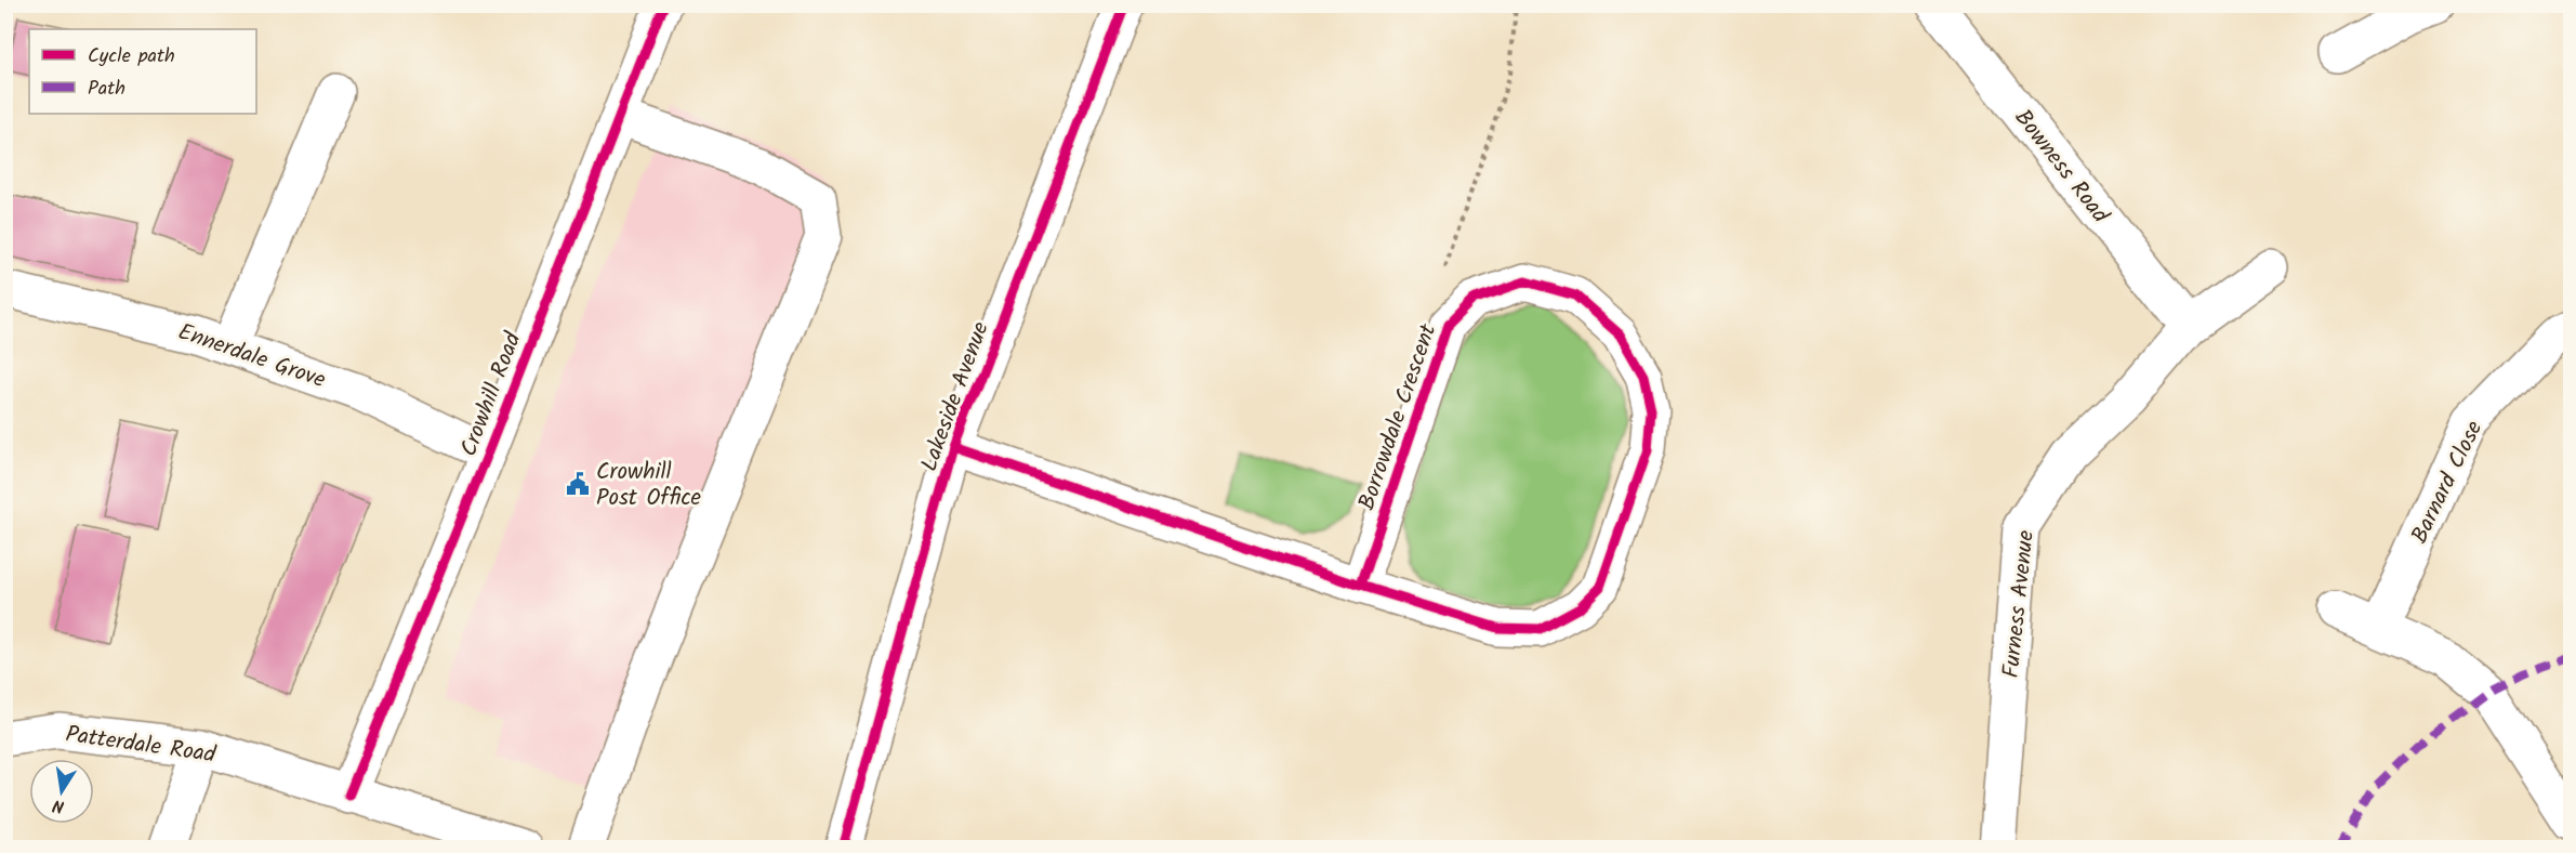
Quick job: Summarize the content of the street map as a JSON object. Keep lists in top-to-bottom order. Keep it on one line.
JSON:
{"streets":{"street":["Bowness Road","Ennerdale Grove","Crowhill Road","Lakeside Avenue","Borrowdale Crescent","Barnard Close","Furness Avenue","Patterdale Road"]},"crossings":[["Bowness Road","Furness Avenue"],["Ennerdale Grove","Crowhill Road"],["Crowhill Road","Patterdale Road"],["Lakeside Avenue","Borrowdale Crescent"]],"places":{"public building":["Crowhill Post Office"]},"legend":["Cycle path","Path"],"north":"bottom"}
